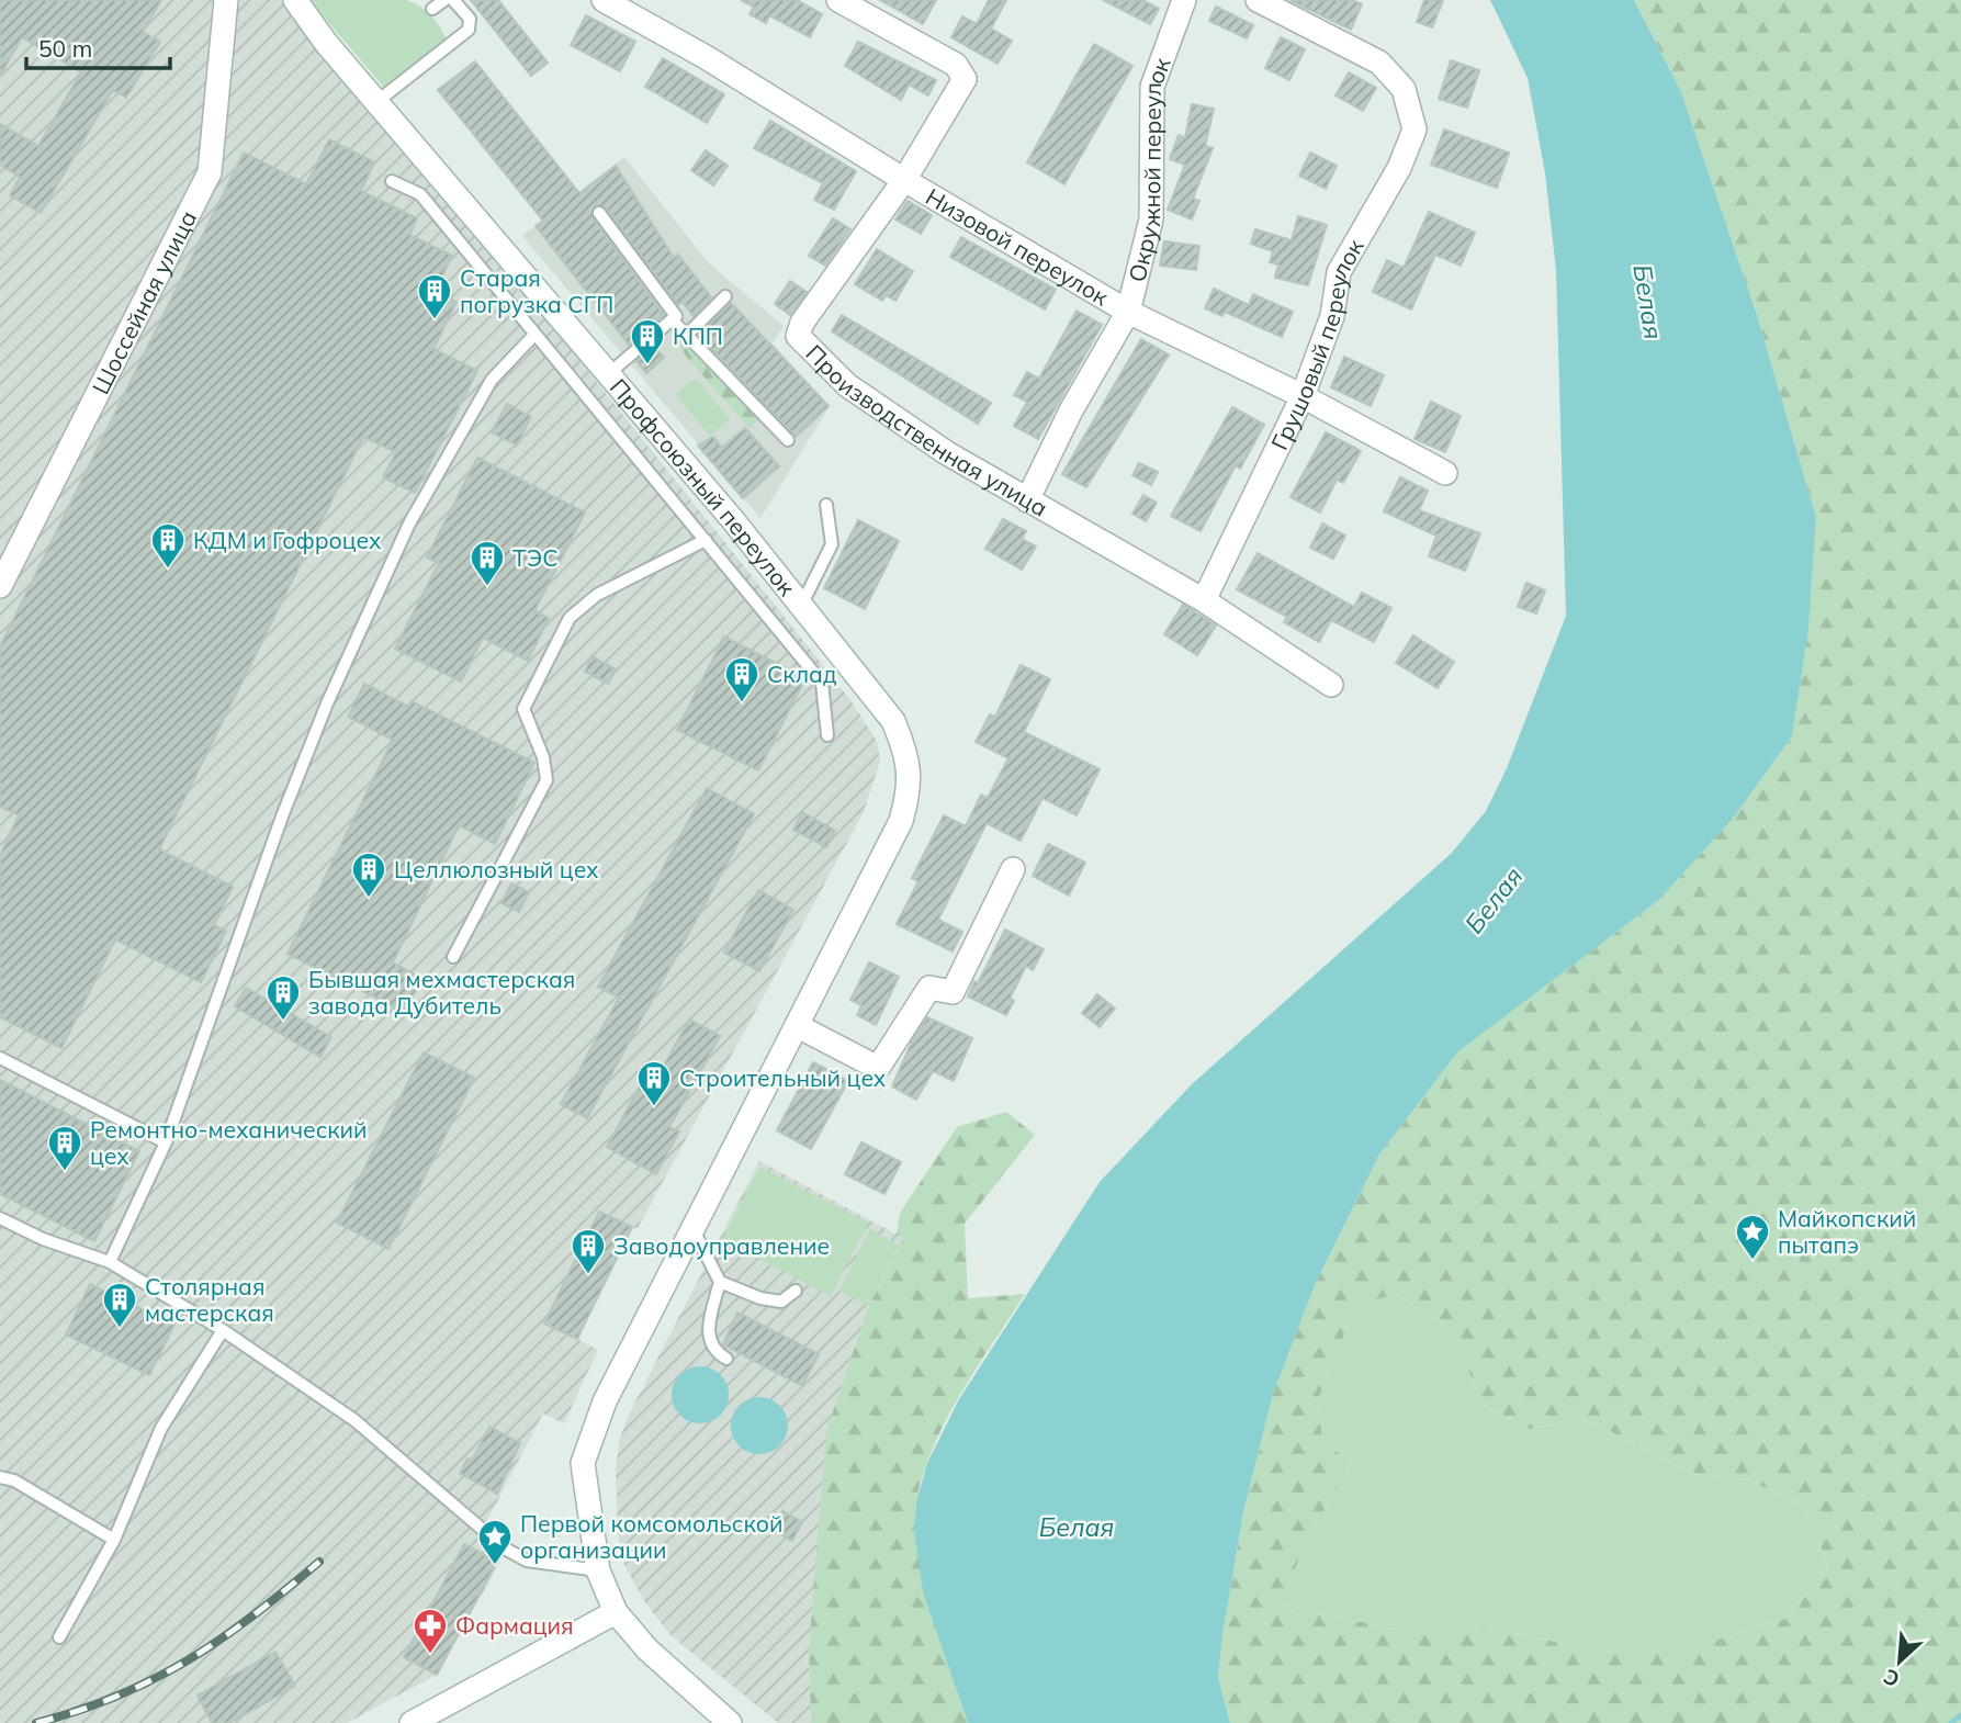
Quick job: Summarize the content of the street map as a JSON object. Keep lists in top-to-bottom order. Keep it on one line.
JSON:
{"streets":{"street":["Окружной переулок","Низовой переулок","Шоссейная улица","Грушовый переулок","Производственная улица","Профсоюзный переулок"]},"crossings":[["Окружной переулок","Низовой переулок"],["Окружной переулок","Производственная улица"],["Низовой переулок","Грушовый переулок"],["Низовой переулок","Производственная улица"],["Грушовый переулок","Производственная улица"]],"water":["Белая"],"places":{"building":["Старая погрузка СГП","КПП","КДМ и Гофроцех","ТЭС","Склад","Целлюлозный цех","Бывшая мехмастерская завода Дубитель","Строительный цех","Ремонтно-механический цех","Заводоуправление","Столярная мастерская"],"place":["Майкопский пытапэ","Первой комсомольской организации"],"pharmacy":["Фармация"]},"scale_bar":"50 m","north":"bottom left"}
